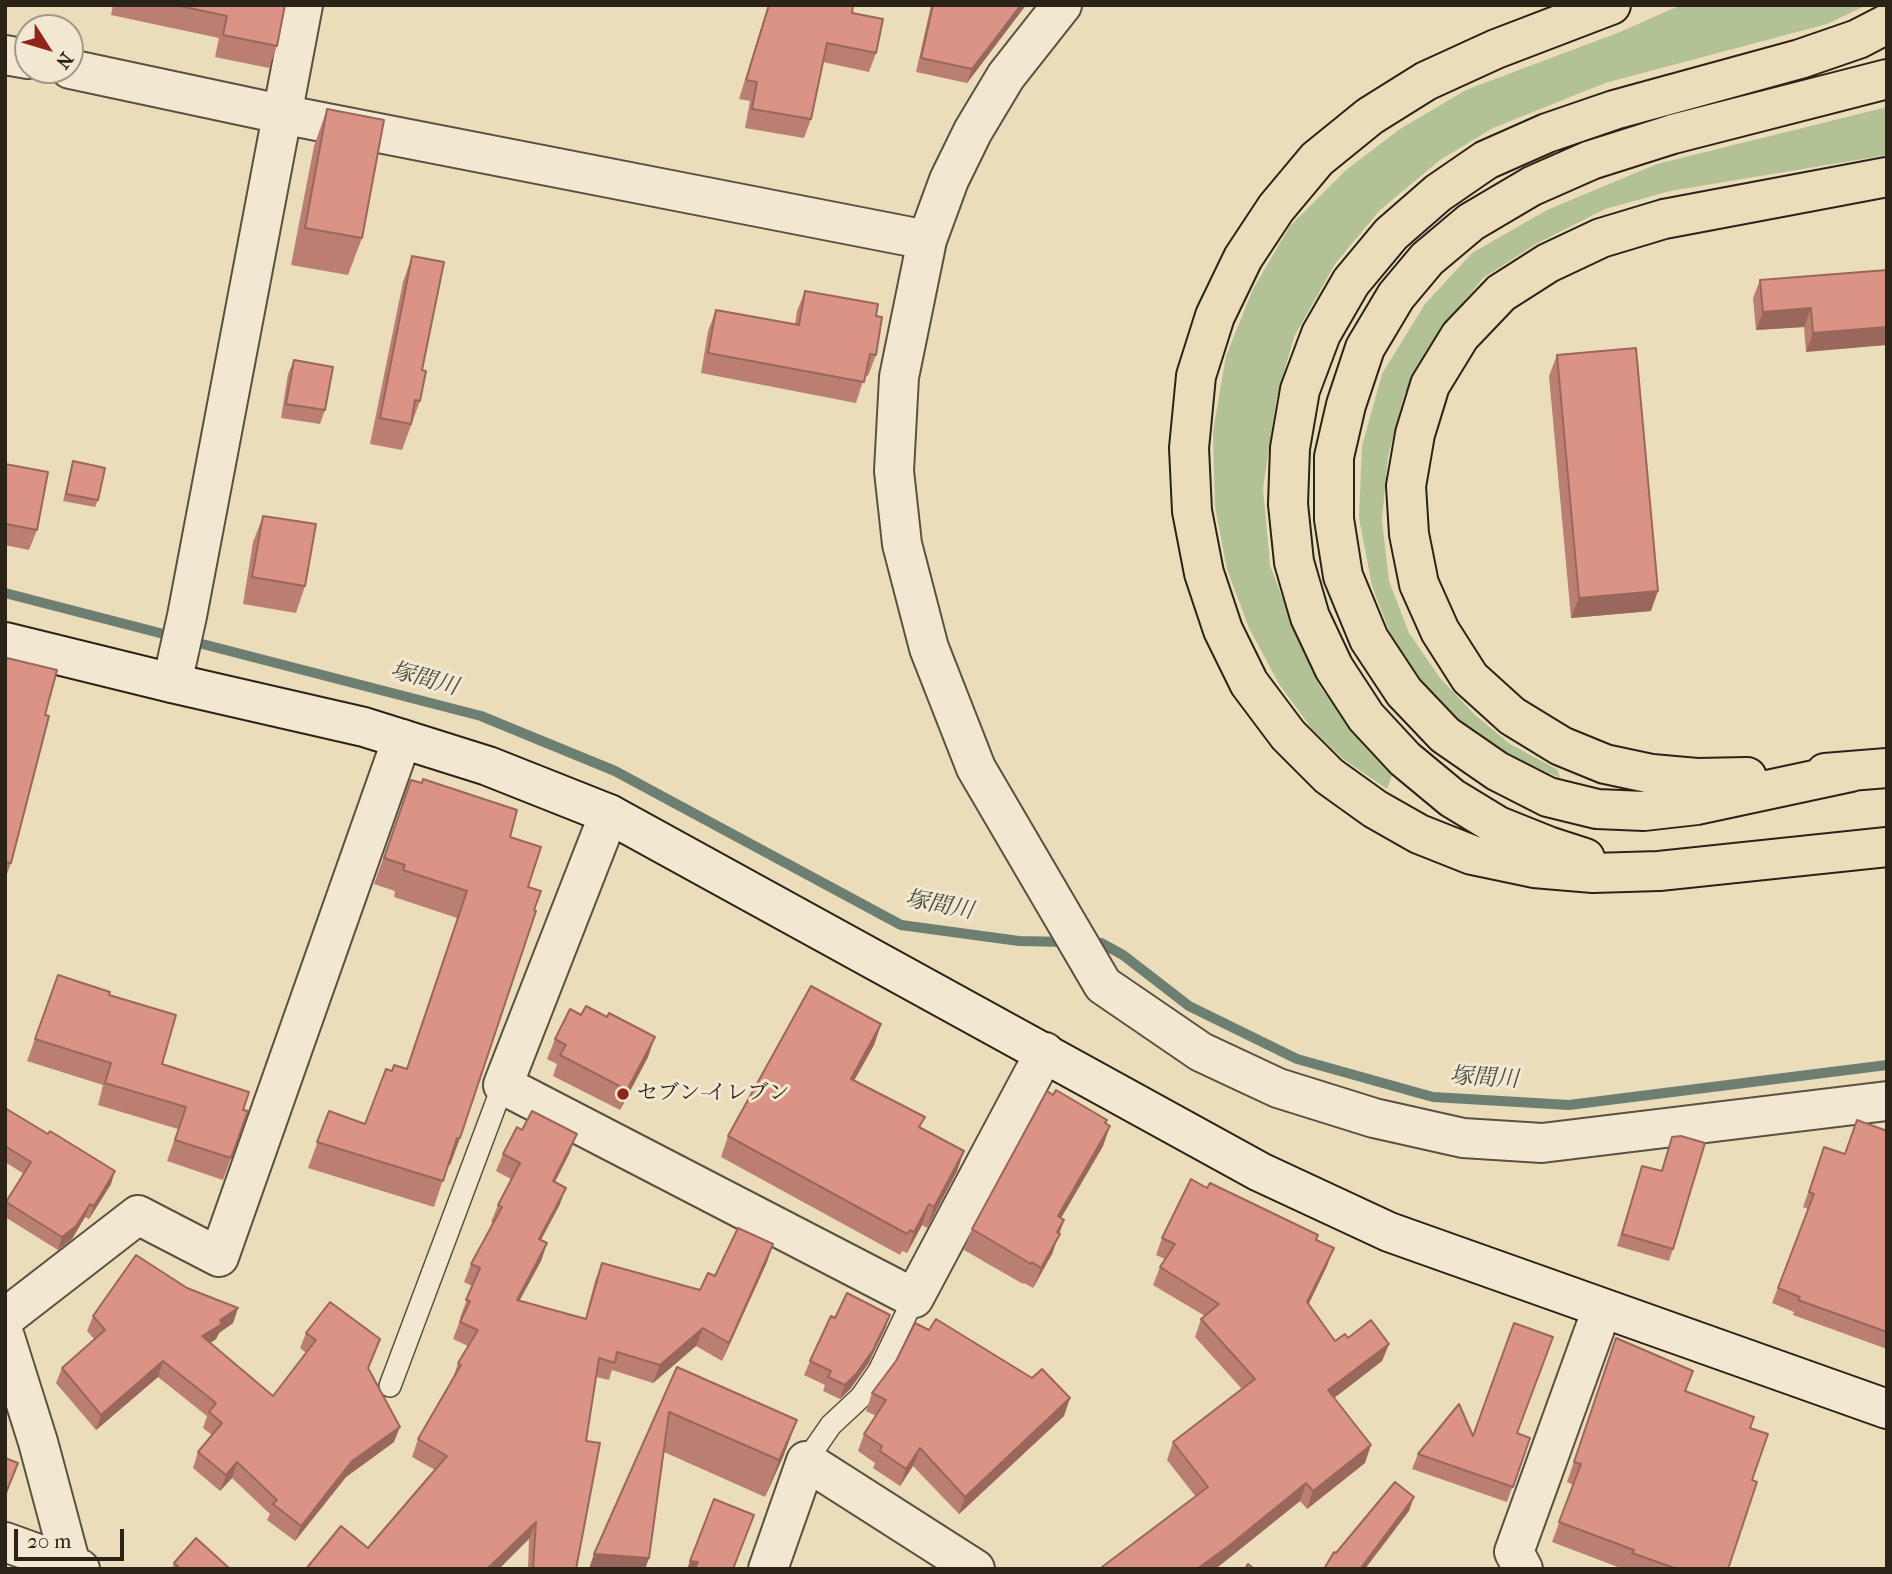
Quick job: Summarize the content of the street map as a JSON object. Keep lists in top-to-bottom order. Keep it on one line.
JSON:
{"water":["塚間川"],"places":["セブン-イレブン"],"scale_bar":"20 m","north":"bottom right"}
